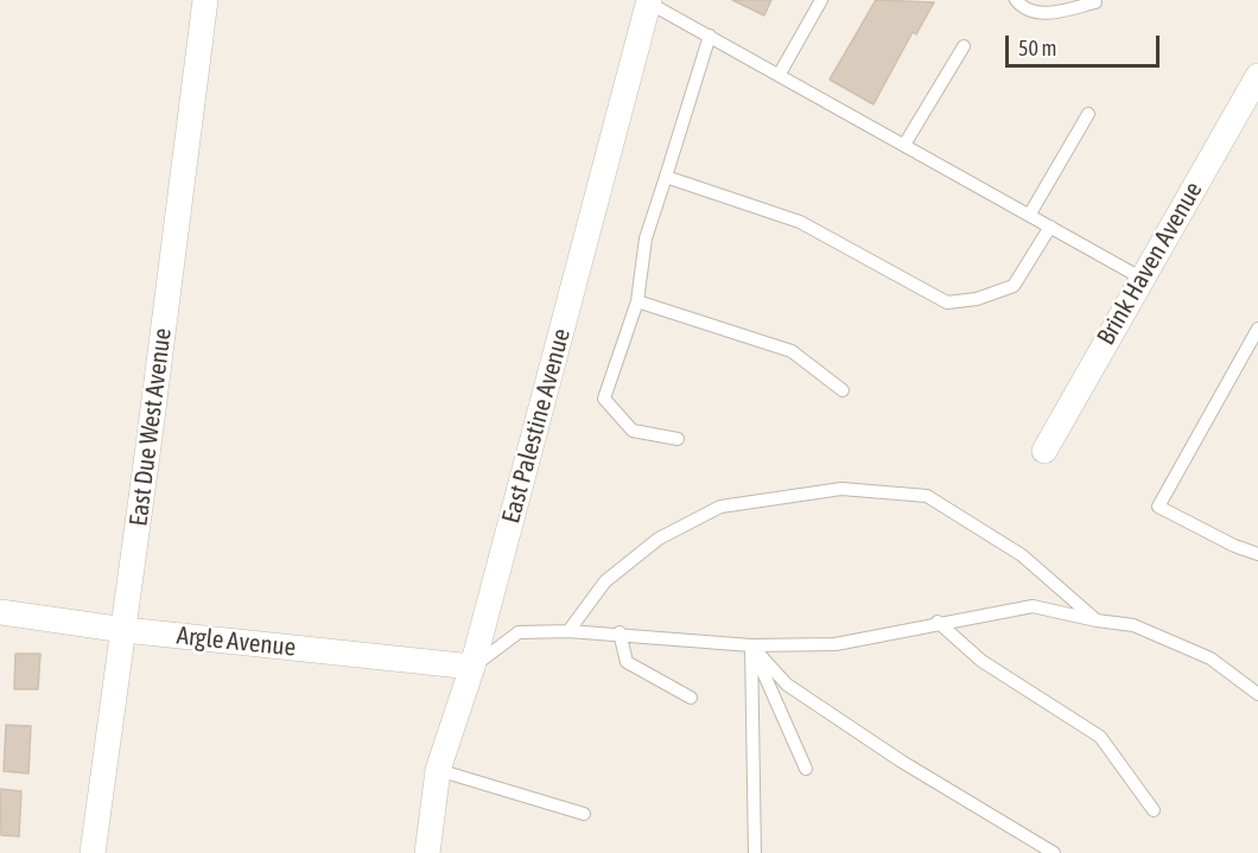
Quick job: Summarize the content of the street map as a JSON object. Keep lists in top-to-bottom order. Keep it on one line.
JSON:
{"streets":{"street":["Brink Haven Avenue","East Palestine Avenue","East Due West Avenue","Argle Avenue"]},"crossings":[["East Palestine Avenue","Argle Avenue"],["East Due West Avenue","Argle Avenue"]],"scale_bar":"50 m"}
